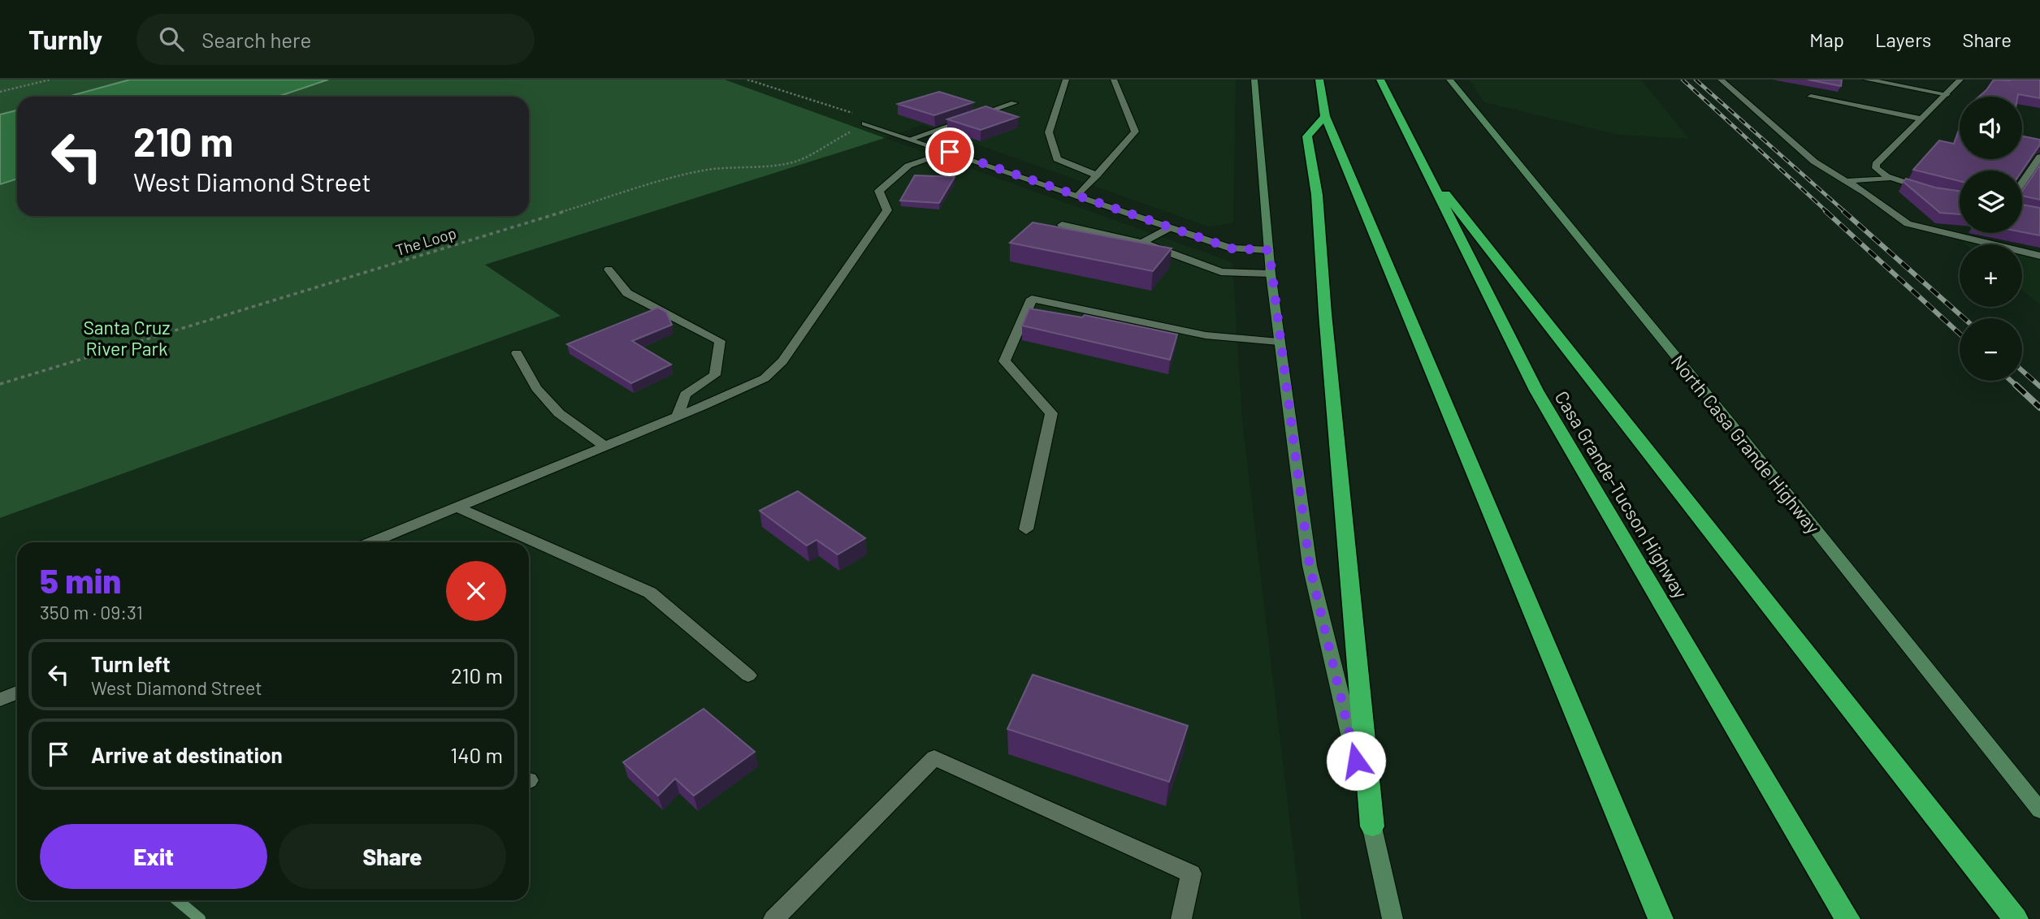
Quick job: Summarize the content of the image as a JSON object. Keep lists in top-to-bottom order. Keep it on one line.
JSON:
{"streets":{"highway":["Casa Grande-Tucson Highway"],"main road":["North Casa Grande Highway"],"path":["The Loop"]},"parks":["Santa Cruz River Park"],"page":{"header":"Turnly","search":"Search here","nav":["Map","Layers","Share"],"map_buttons":["+","−"],"turn":["210 m","West Diamond Street"],"heading":["5 min","350 m · 09:31"],"list":[{"name":"Turn left","note":"West Diamond Street","value":"210 m"},{"name":"Arrive at destination","value":"140 m"}],"buttons":["Exit","Share"]}}
